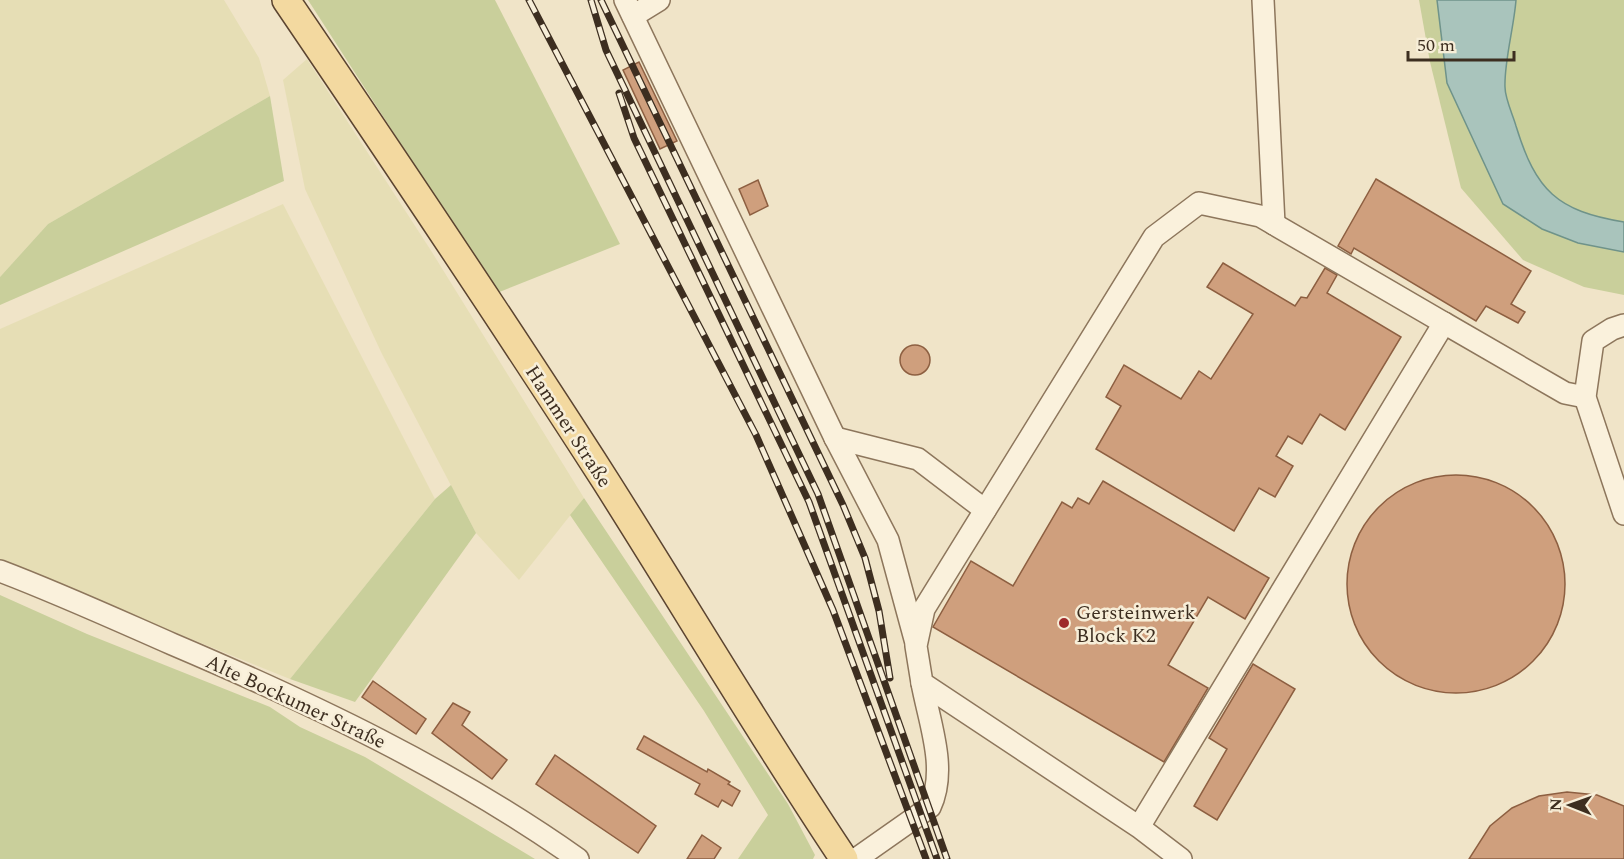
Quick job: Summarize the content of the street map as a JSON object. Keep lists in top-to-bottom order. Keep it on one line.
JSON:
{"streets":{"main road":["Hammer Straße"],"street":["Alte Bockumer Straße"]},"places":["Gersteinwerk Block K2"],"scale_bar":"50 m","north":"left"}
